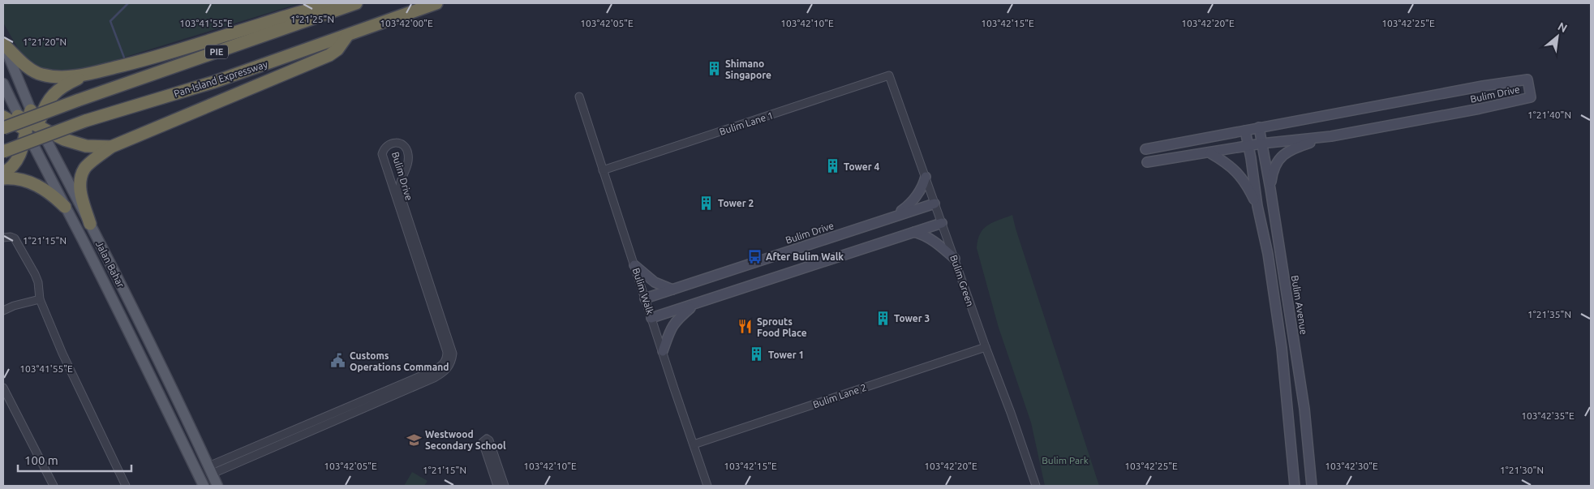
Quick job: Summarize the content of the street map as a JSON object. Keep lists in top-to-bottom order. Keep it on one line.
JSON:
{"streets":{"highway":["PIE","Pan-Island Expressway"],"main road":["Jalan Bahar"],"street":["Bulim Drive","Bulim Lane 1","Bulim Green","Bulim Walk","Bulim Avenue","Bulim Lane 2"]},"crossings":[["Bulim Drive","Jalan Bahar"],["Bulim Drive","Bulim Green"],["Bulim Drive","Bulim Walk"],["Bulim Drive","Bulim Avenue"],["Bulim Lane 1","Bulim Green"],["Bulim Lane 1","Bulim Walk"],["Bulim Green","Bulim Lane 2"],["Bulim Walk","Bulim Lane 2"]],"parks":["Bulim Park"],"places":{"building":["Shimano Singapore","Tower 4","Tower 2","Tower 3","Tower 1"],"bus stop":["After Bulim Walk"],"restaurant":["Sprouts Food Place"],"public building":["Customs Operations Command"],"school or university":["Westwood Secondary School"]},"scale_bar":"100 m","north":"top right","coordinates":["1°21'25\"N","103°41'55\"E","103°42'00\"E","103°42'05\"E","103°42'10\"E","103°42'15\"E","103°42'20\"E","103°42'25\"E","1°21'20\"N","1°21'40\"N","1°21'15\"N","1°21'35\"N","103°42'35\"E","103°42'30\"E","1°21'30\"N"]}
